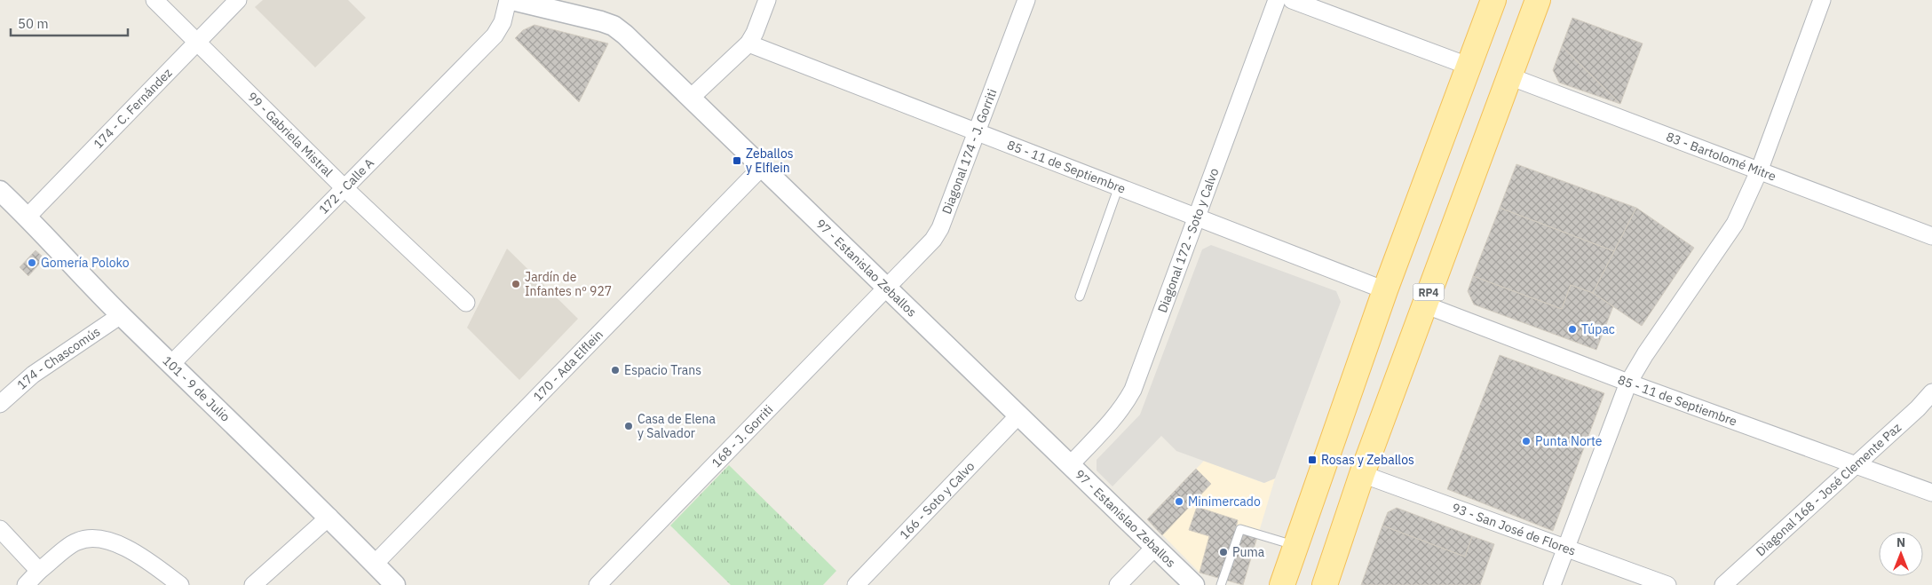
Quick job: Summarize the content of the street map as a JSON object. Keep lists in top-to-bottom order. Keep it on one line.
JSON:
{"streets":{"main road":["RP4"],"street":["174 - C. Fernández","99 - Gabriela Mistral","Diagonal 174 - J. Gorriti","83 - Bartolomé Mitre","85 - 11 de Septiembre","172 - Calle A","Diagonal 172 - Soto y Calvo","97 - Estanislao Zeballos","174 - Chascomús","170 - Ada Elflein","101 - 9 de Julio","168 - J. Gorriti","Diagonal 168 - José Clemente Paz","166 - Soto y Calvo","93 - San José de Flores"]},"crossings":[["174 - C. Fernández","99 - Gabriela Mistral"],["174 - C. Fernández","101 - 9 de Julio"],["99 - Gabriela Mistral","172 - Calle A"],["Diagonal 174 - J. Gorriti","85 - 11 de Septiembre"],["Diagonal 174 - J. Gorriti","97 - Estanislao Zeballos"],["Diagonal 174 - J. Gorriti","168 - J. Gorriti"],["83 - Bartolomé Mitre","RP4"],["85 - 11 de Septiembre","Diagonal 172 - Soto y Calvo"],["85 - 11 de Septiembre","RP4"],["85 - 11 de Septiembre","Diagonal 168 - José Clemente Paz"],["172 - Calle A","101 - 9 de Julio"],["Diagonal 172 - Soto y Calvo","97 - Estanislao Zeballos"],["97 - Estanislao Zeballos","170 - Ada Elflein"],["97 - Estanislao Zeballos","168 - J. Gorriti"],["97 - Estanislao Zeballos","166 - Soto y Calvo"],["RP4","93 - San José de Flores"],["174 - Chascomús","101 - 9 de Julio"],["170 - Ada Elflein","101 - 9 de Julio"]],"places":{"transit":["Zeballos y Elflein","Rosas y Zeballos"],"other":["Gomería Poloko","Jardín de Infantes nº 927","Túpac","Espacio Trans","Casa de Elena y Salvador","Punta Norte","Minimercado","Puma"]},"scale_bar":"50 m","north":"top"}
